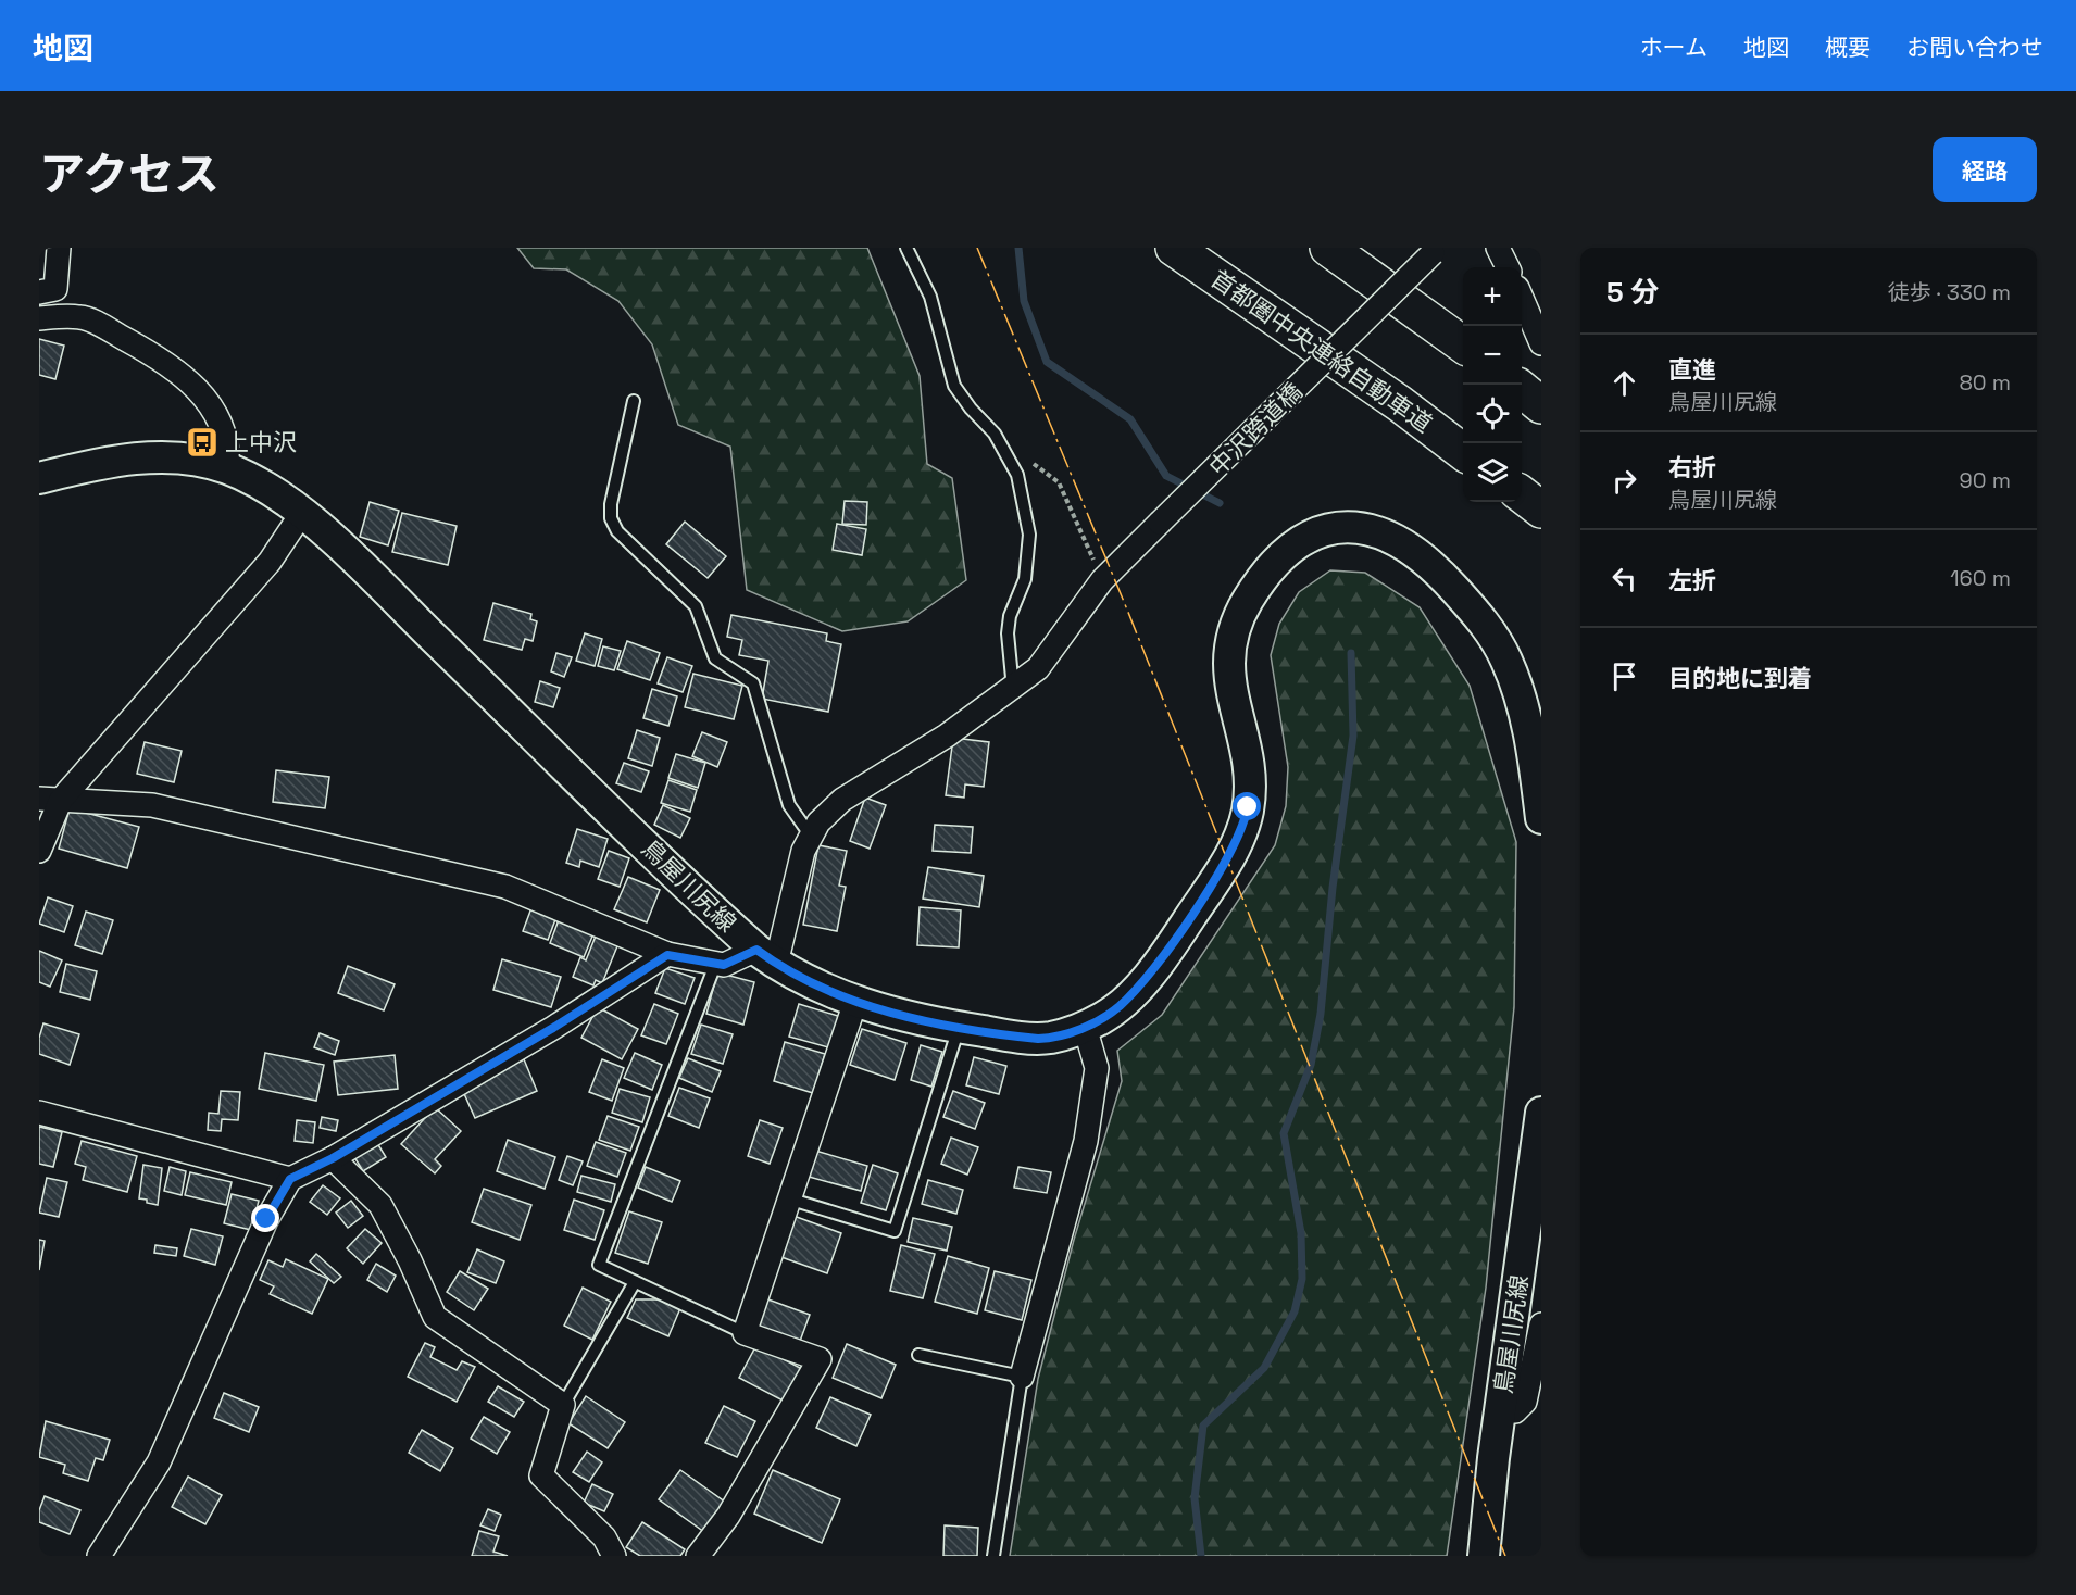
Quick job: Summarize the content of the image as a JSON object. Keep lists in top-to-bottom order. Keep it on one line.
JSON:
{"streets":{"highway":["首都圏中央連絡自動車道"],"main road":["鳥屋川尻線"],"street":["中沢跨道橋"]},"places":{"bus stop":["上中沢"]},"page":{"header":"地図","nav":["ホーム","地図","概要","お問い合わせ"],"title":"アクセス","buttons":"経路","heading":["5 分","徒歩 · 330 m"],"map_buttons":["+","−"],"list":[["直進","鳥屋川尻線","80 m"],["右折","鳥屋川尻線","90 m"],["左折","160 m"],"目的地に到着"]}}
